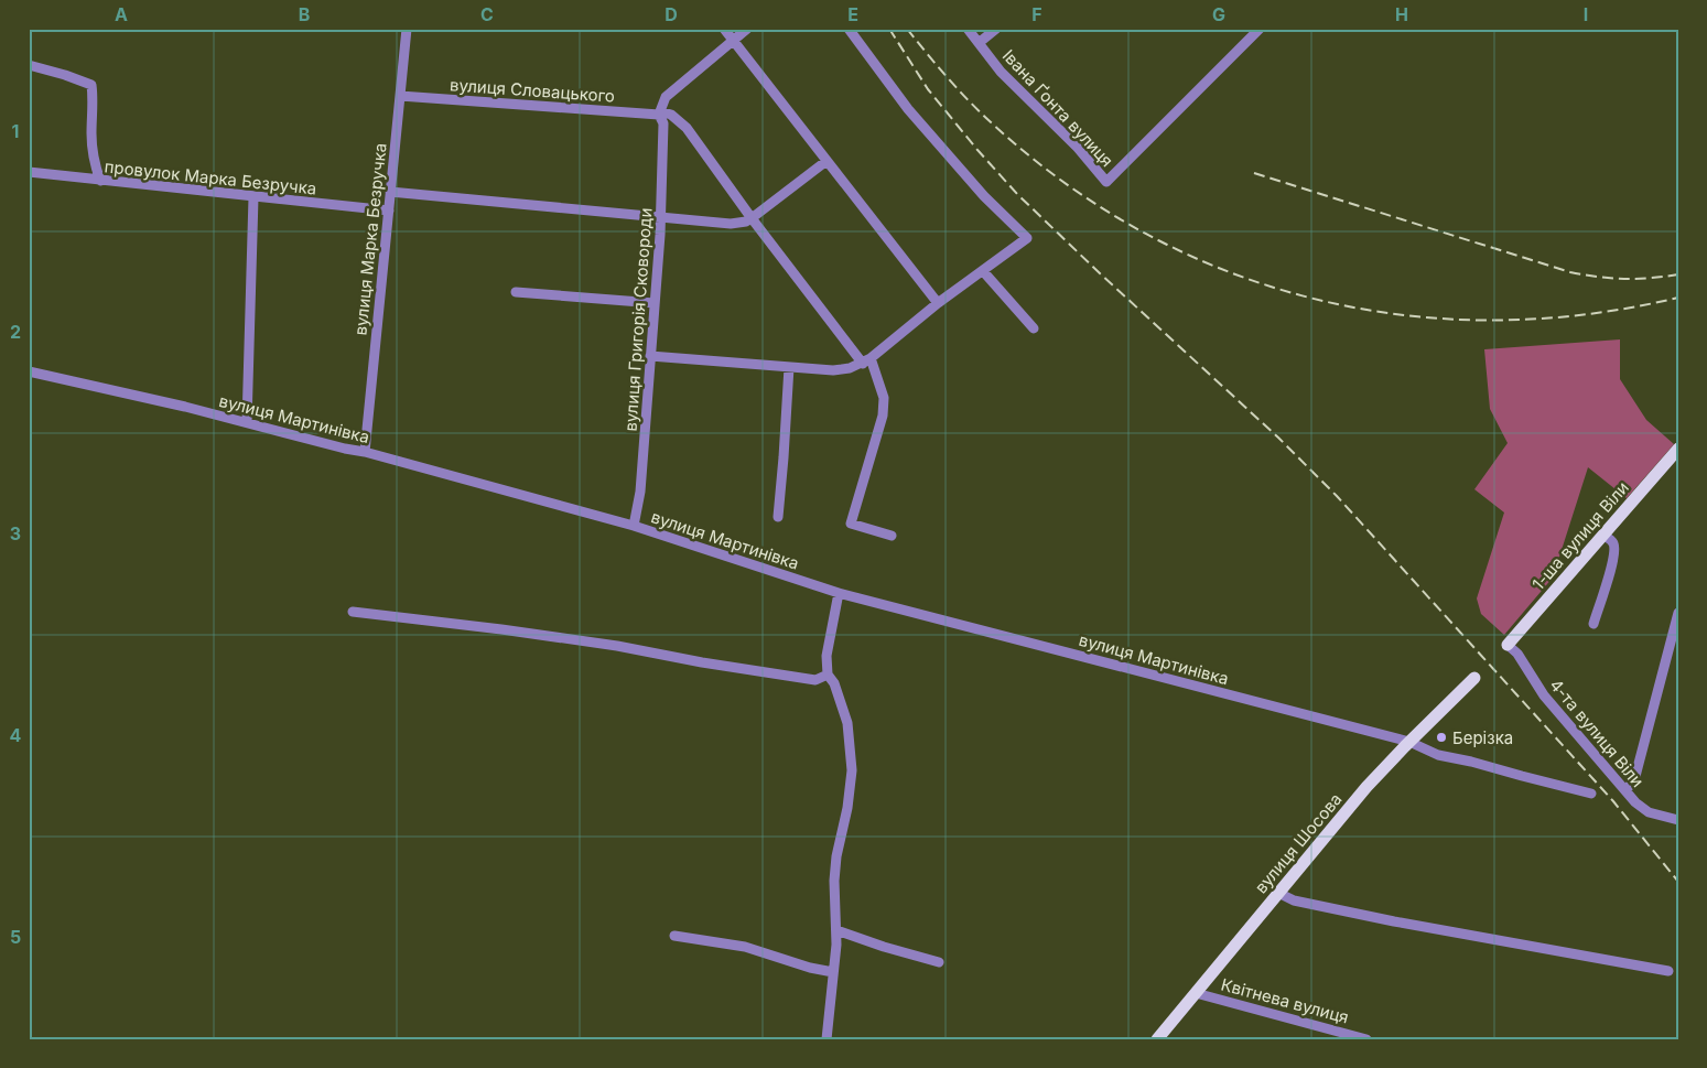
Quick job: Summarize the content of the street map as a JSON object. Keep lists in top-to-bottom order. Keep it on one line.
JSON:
{"streets":{"main road":["1-ша вулиця Віли","вулиця Шосова"],"street":["вулиця Словацького","Івана Ґонта вулиця","провулок Марка Безручка","вулиця Марка Безручка","вулиця Григорія Сковороди","вулиця Мартинівка","4-та вулиця Віли","Квітнева вулиця"]},"crossings":[["вулиця Словацького","вулиця Марка Безручка"],["вулиця Словацького","вулиця Григорія Сковороди"],["провулок Марка Безручка","вулиця Марка Безручка"],["вулиця Марка Безручка","вулиця Мартинівка"],["вулиця Григорія Сковороди","вулиця Мартинівка"],["вулиця Мартинівка","вулиця Шосова"],["1-ша вулиця Віли","4-та вулиця Віли"],["вулиця Шосова","Квітнева вулиця"]],"places":["Берізка"],"grid":{"columns":["A","B","C","D","E","F","G","H","I"],"rows":["1","2","3","4","5"]}}
